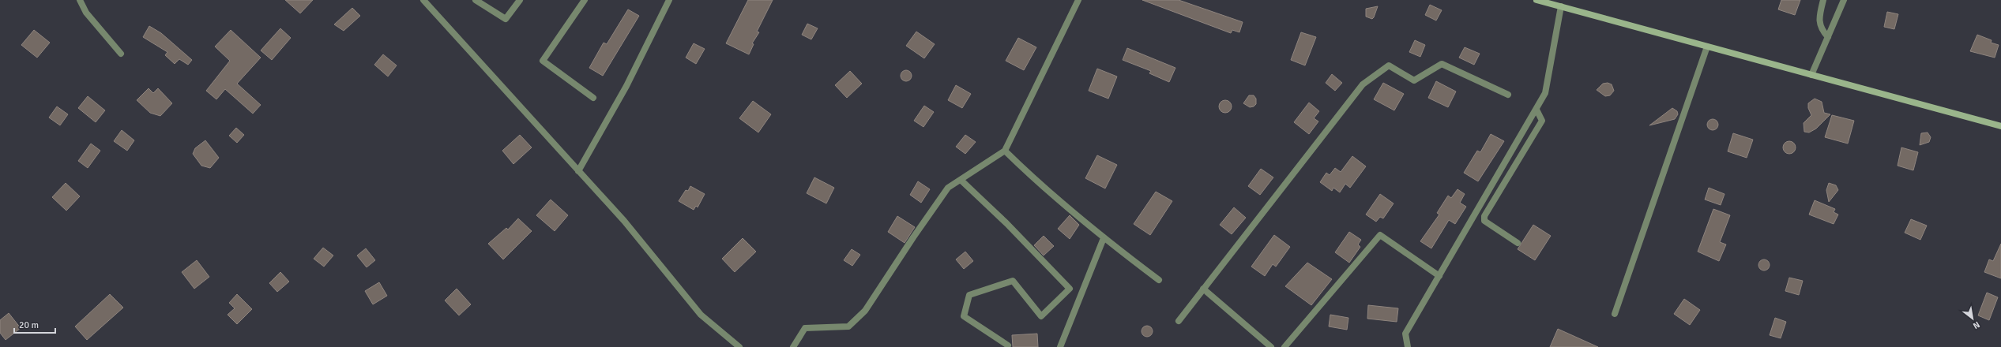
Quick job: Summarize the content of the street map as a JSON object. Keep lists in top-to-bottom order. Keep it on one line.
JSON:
{"scale_bar":"20 m","north":"bottom right"}
